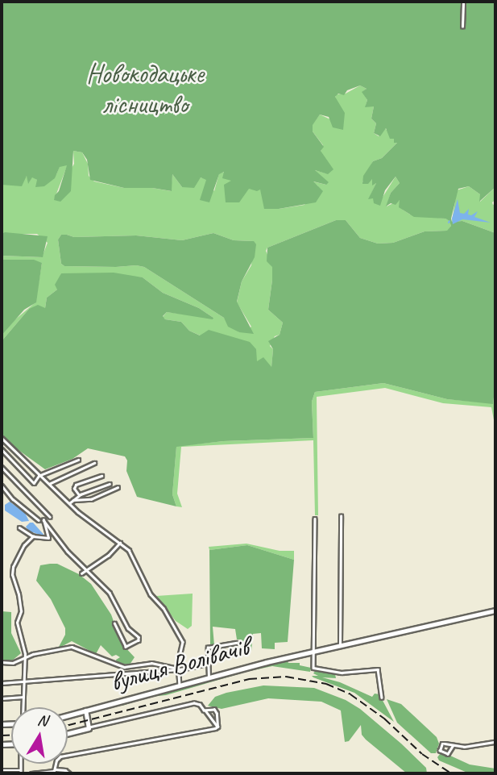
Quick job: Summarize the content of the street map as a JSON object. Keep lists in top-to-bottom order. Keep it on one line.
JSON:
{"streets":{"street":["вулиця Волівачів"]},"parks":["Новокодацьке лісництво"],"north":"top"}
